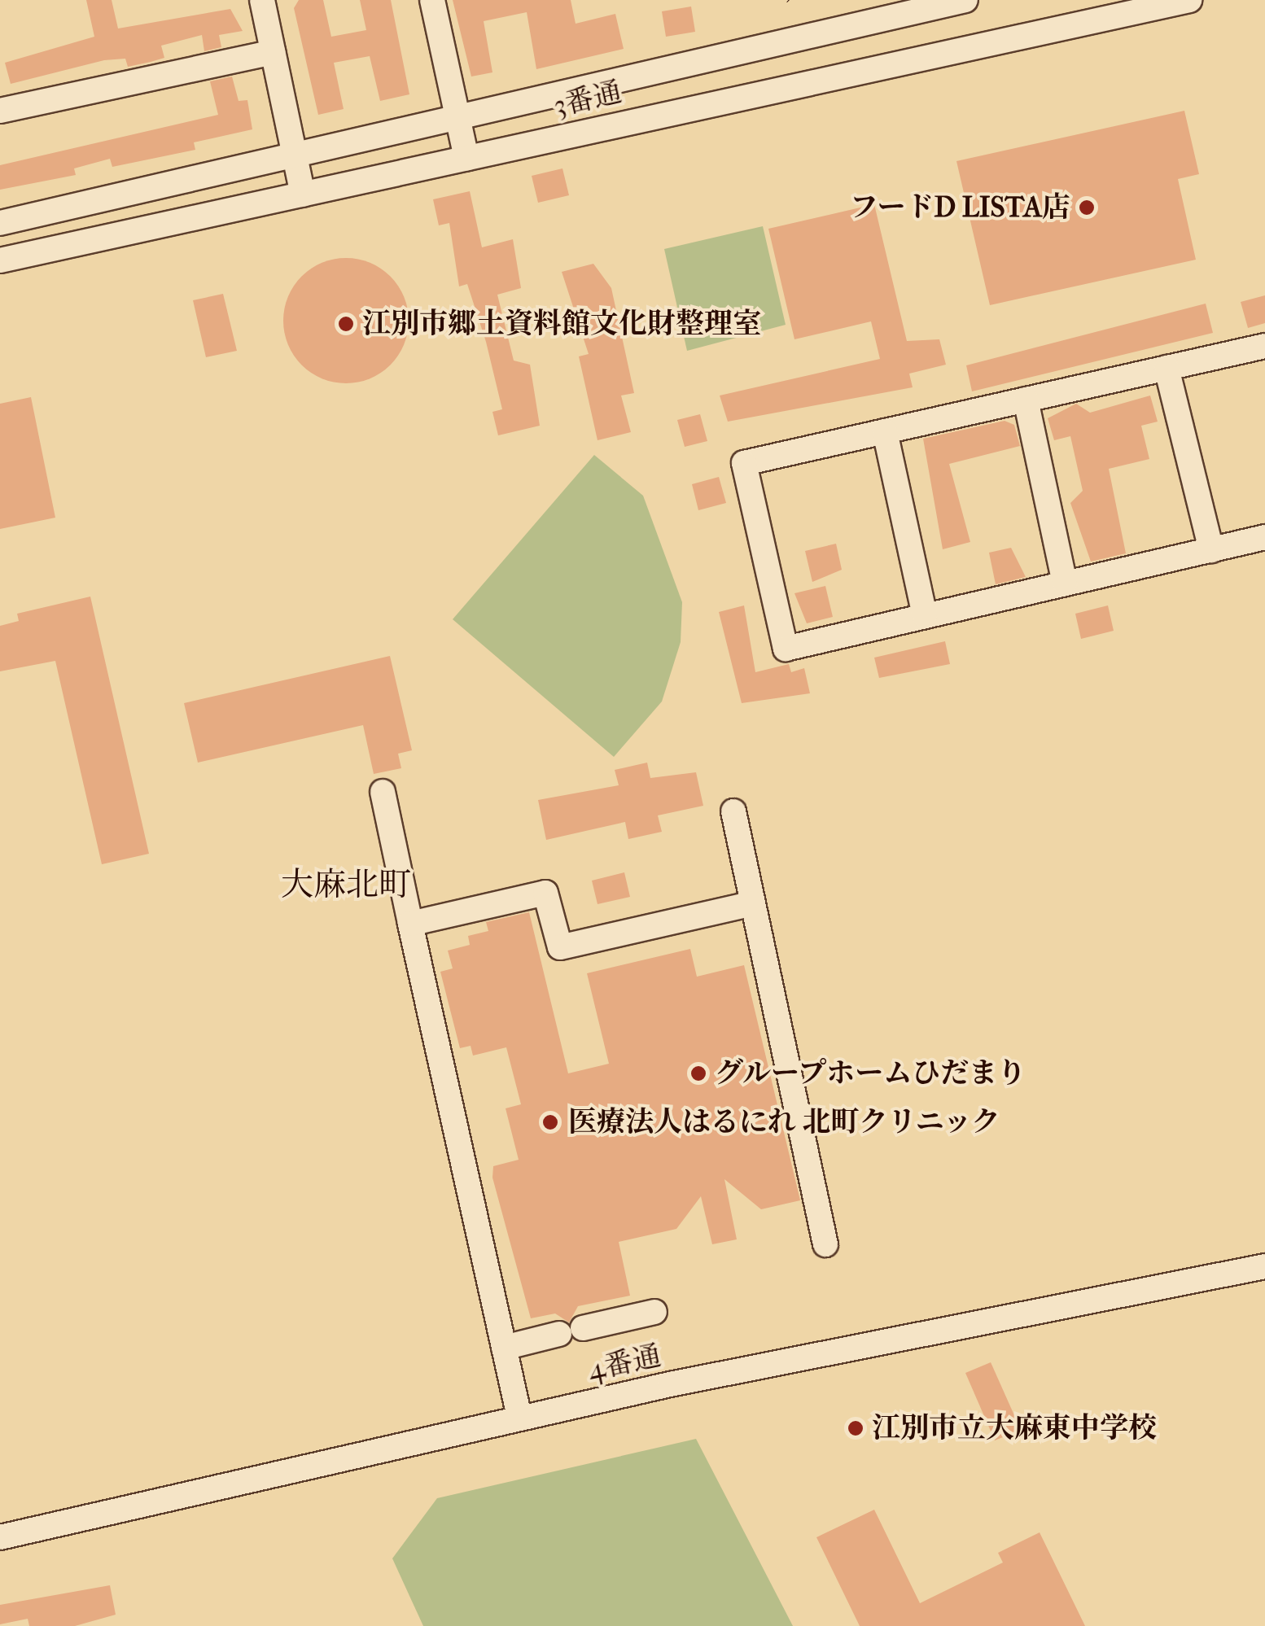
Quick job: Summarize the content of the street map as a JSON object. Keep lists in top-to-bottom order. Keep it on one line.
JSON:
{"streets":{"street":["3番通","4番通"]},"districts":["大麻北町"],"places":["フードD LISTA店","江別市郷土資料館文化財整理室","グループホームひだまり","医療法人はるにれ 北町クリニック","江別市立大麻東中学校"]}
